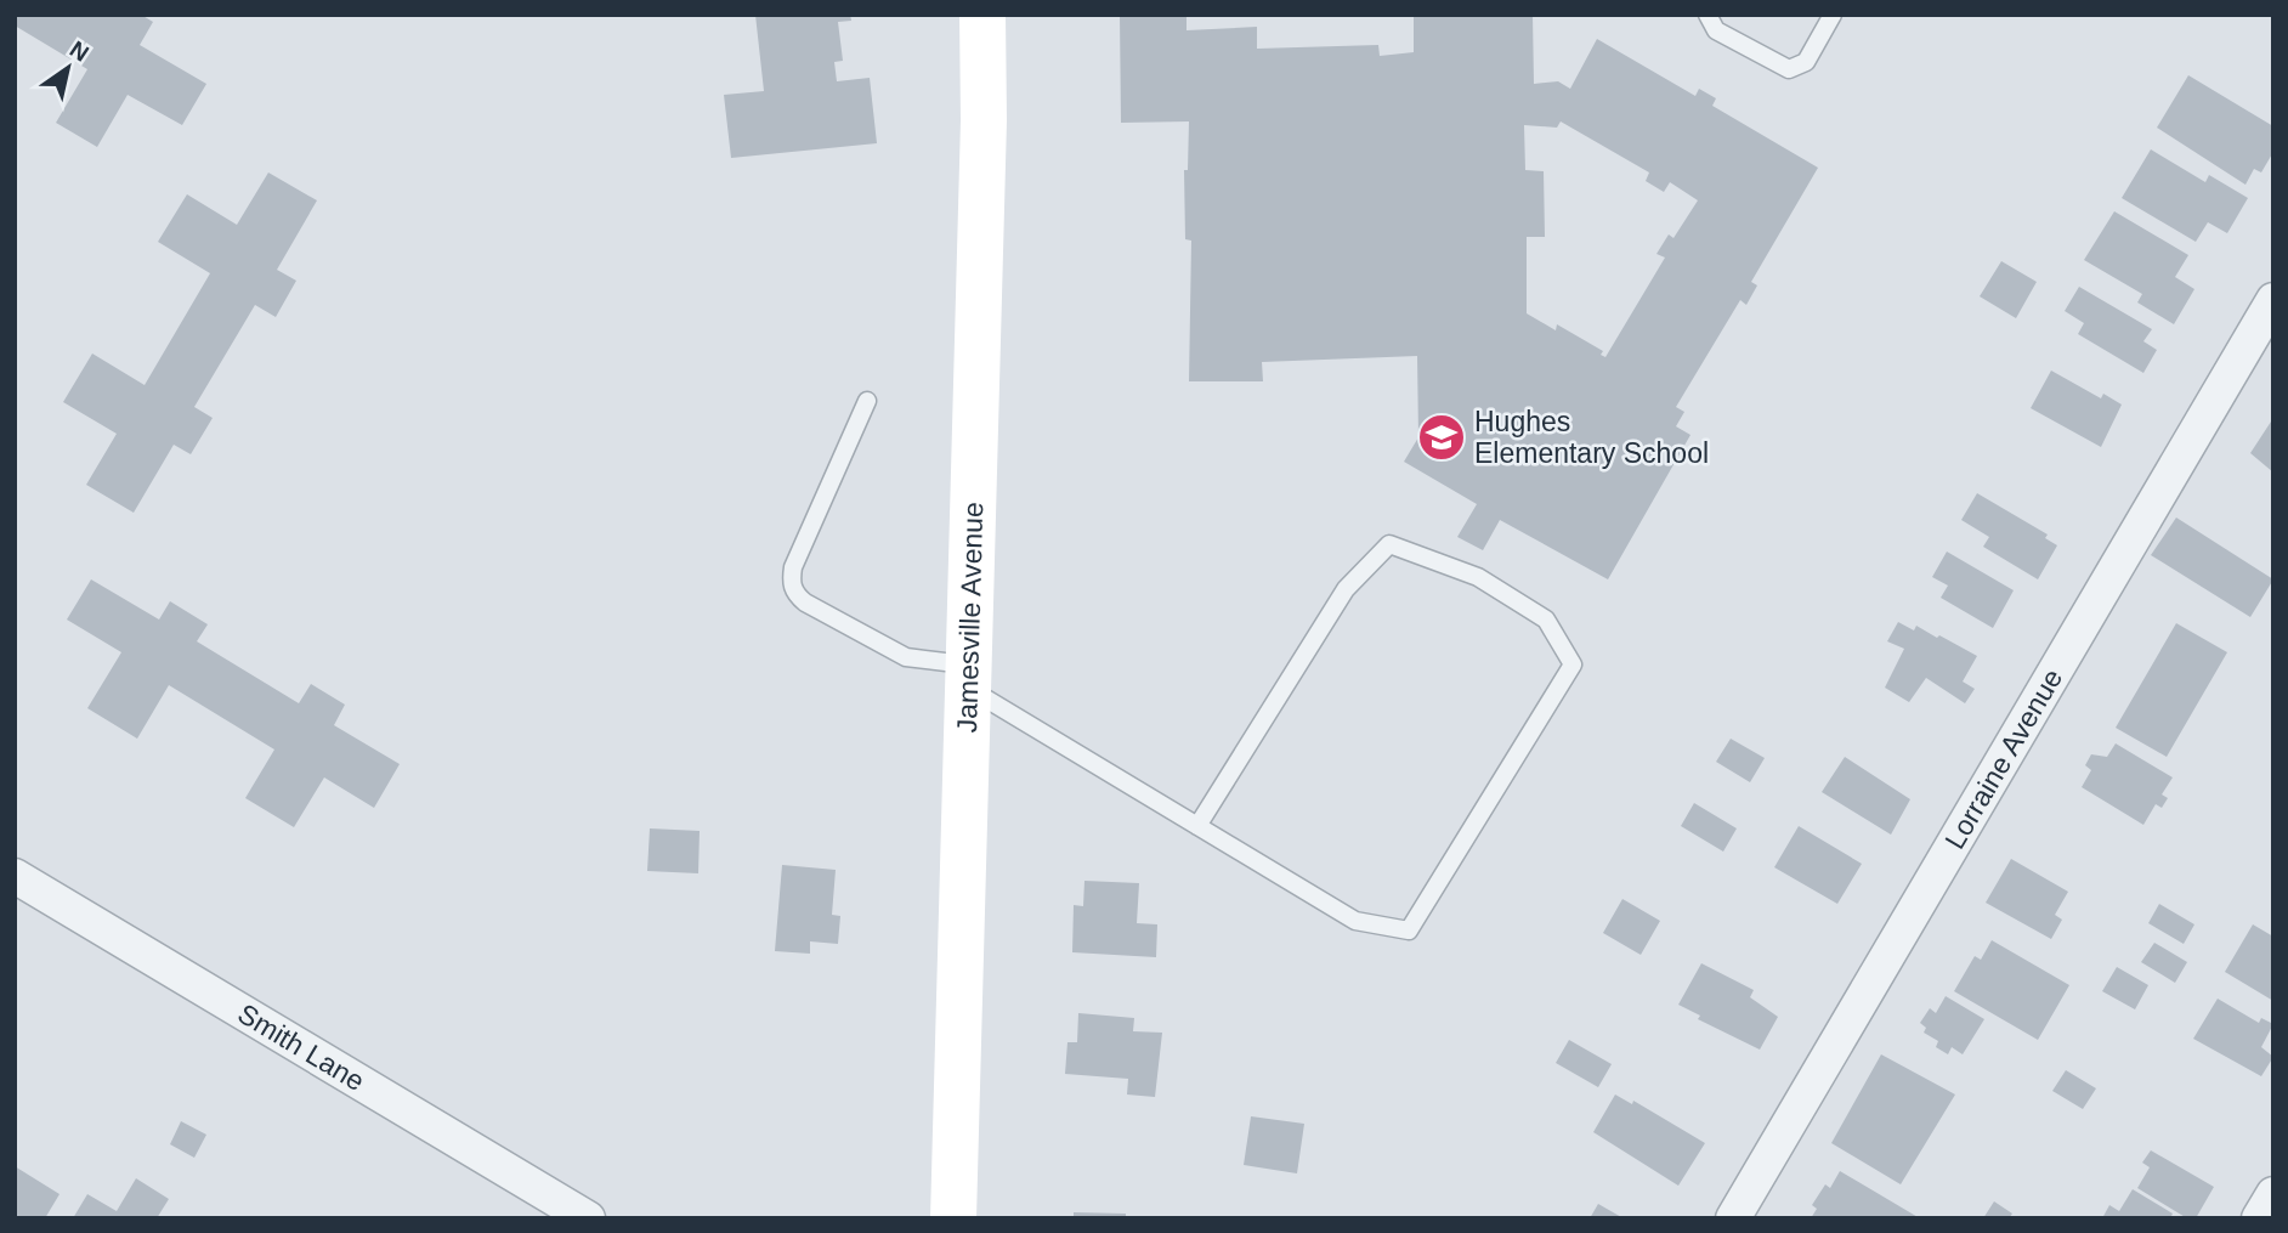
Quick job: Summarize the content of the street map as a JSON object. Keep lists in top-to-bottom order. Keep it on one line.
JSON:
{"streets":{"street":["Jamesville Avenue","Lorraine Avenue","Smith Lane"]},"places":{"school or university":["Hughes Elementary School"]},"north":"top right"}
